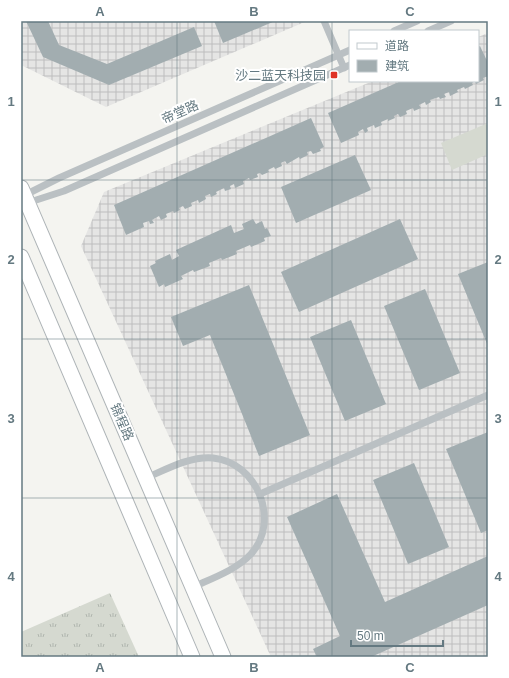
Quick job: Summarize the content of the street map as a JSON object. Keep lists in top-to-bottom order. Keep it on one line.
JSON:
{"streets":{"main road":["锦程路"],"street":["帝堂路"]},"crossings":[["帝堂路","锦程路"]],"places":{"transit":["沙二蓝天科技园"]},"legend":["道路","建筑"],"scale_bar":"50 m","grid":{"columns":["A","B","C"],"rows":["1","2","3","4"]}}
